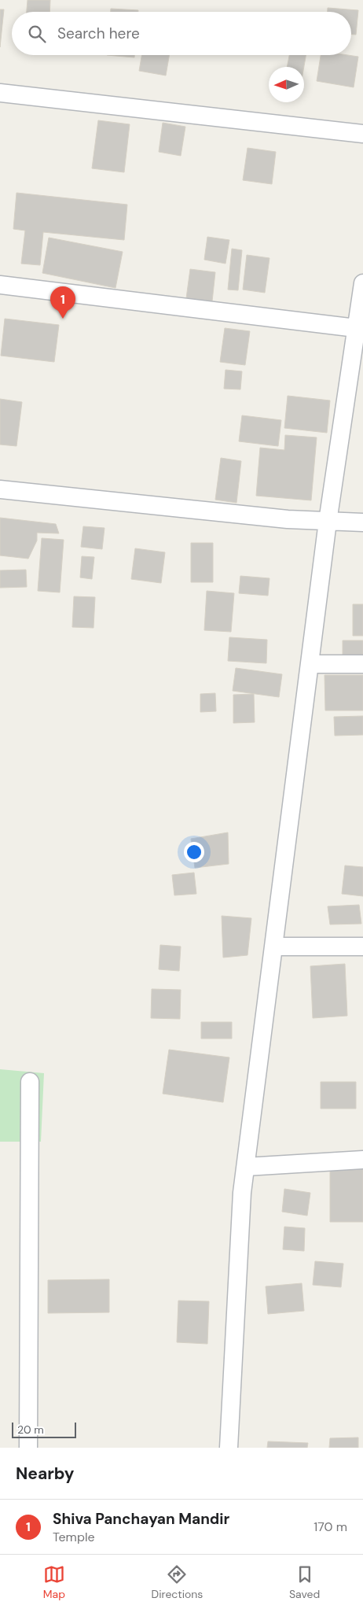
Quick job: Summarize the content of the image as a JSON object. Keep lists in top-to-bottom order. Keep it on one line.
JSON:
{"scale_bar":"20 m","north":"left","page":{"search":"Search here","pins":"1","scale":"20 m","heading":"Nearby","list":[{"mark":"1","name":"Shiva Panchayan Mandir","note":"Temple","value":"170 m"}],"nav":["Map","Directions","Saved"]}}
